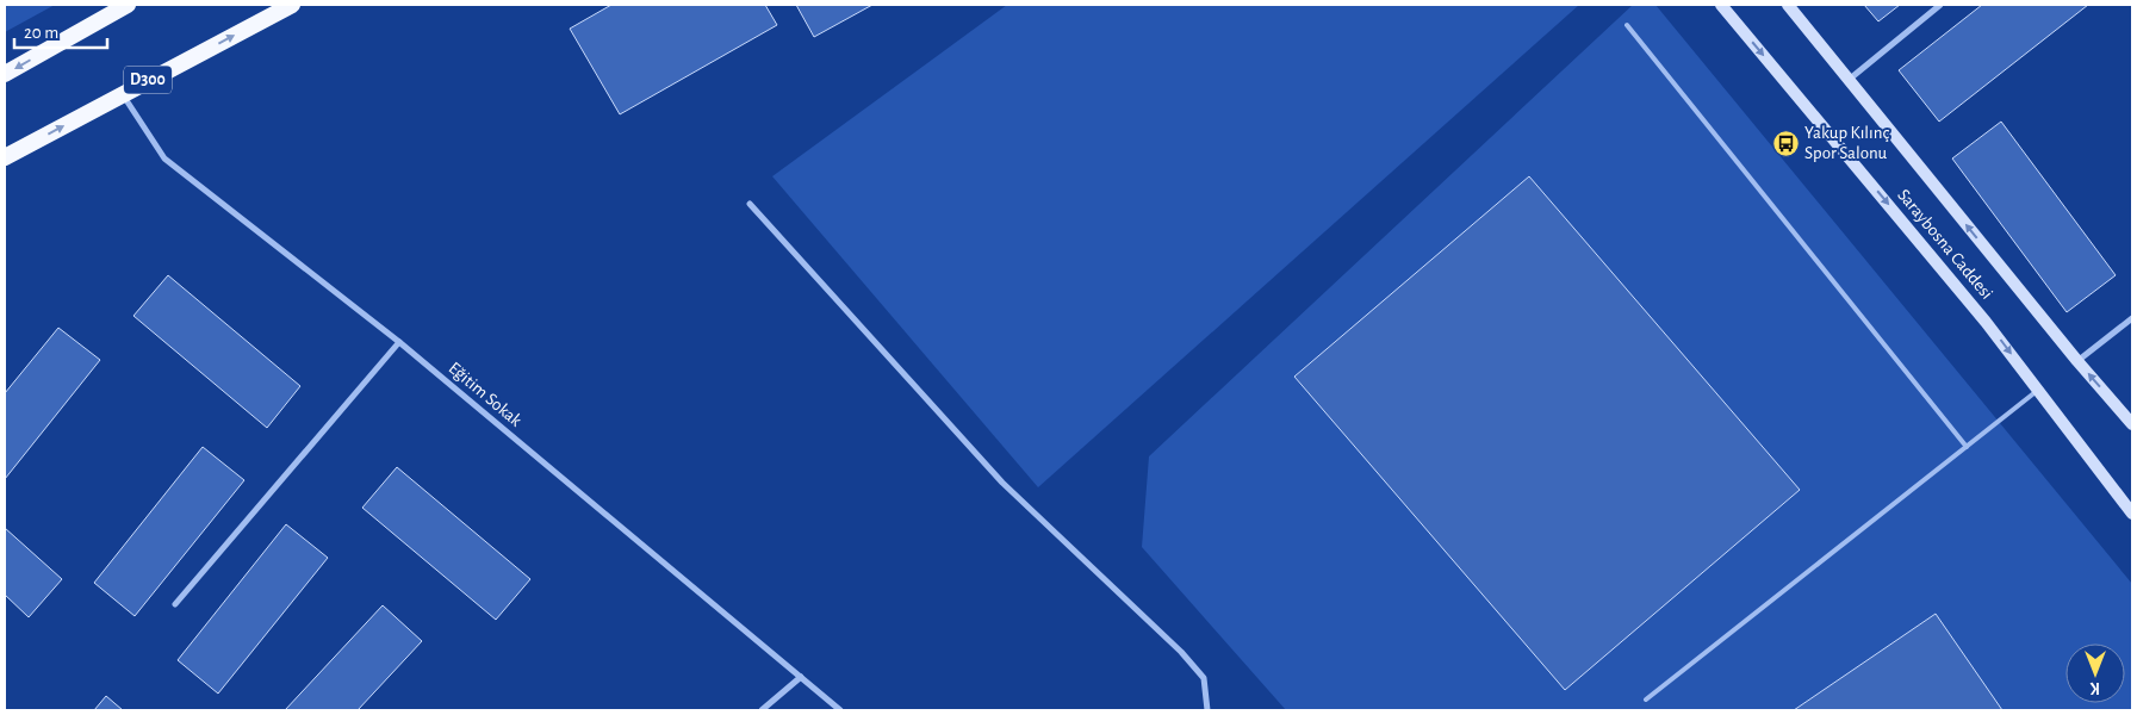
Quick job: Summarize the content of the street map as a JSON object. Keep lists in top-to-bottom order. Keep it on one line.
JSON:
{"streets":{"highway":["D300"],"main road":["Saraybosna Caddesi"],"street":["Eğitim Sokak"]},"crossings":[["D300","Eğitim Sokak"]],"places":{"bus stop":["Yakup Kılınç Spor Salonu"]},"scale_bar":"20 m","north":"bottom"}
